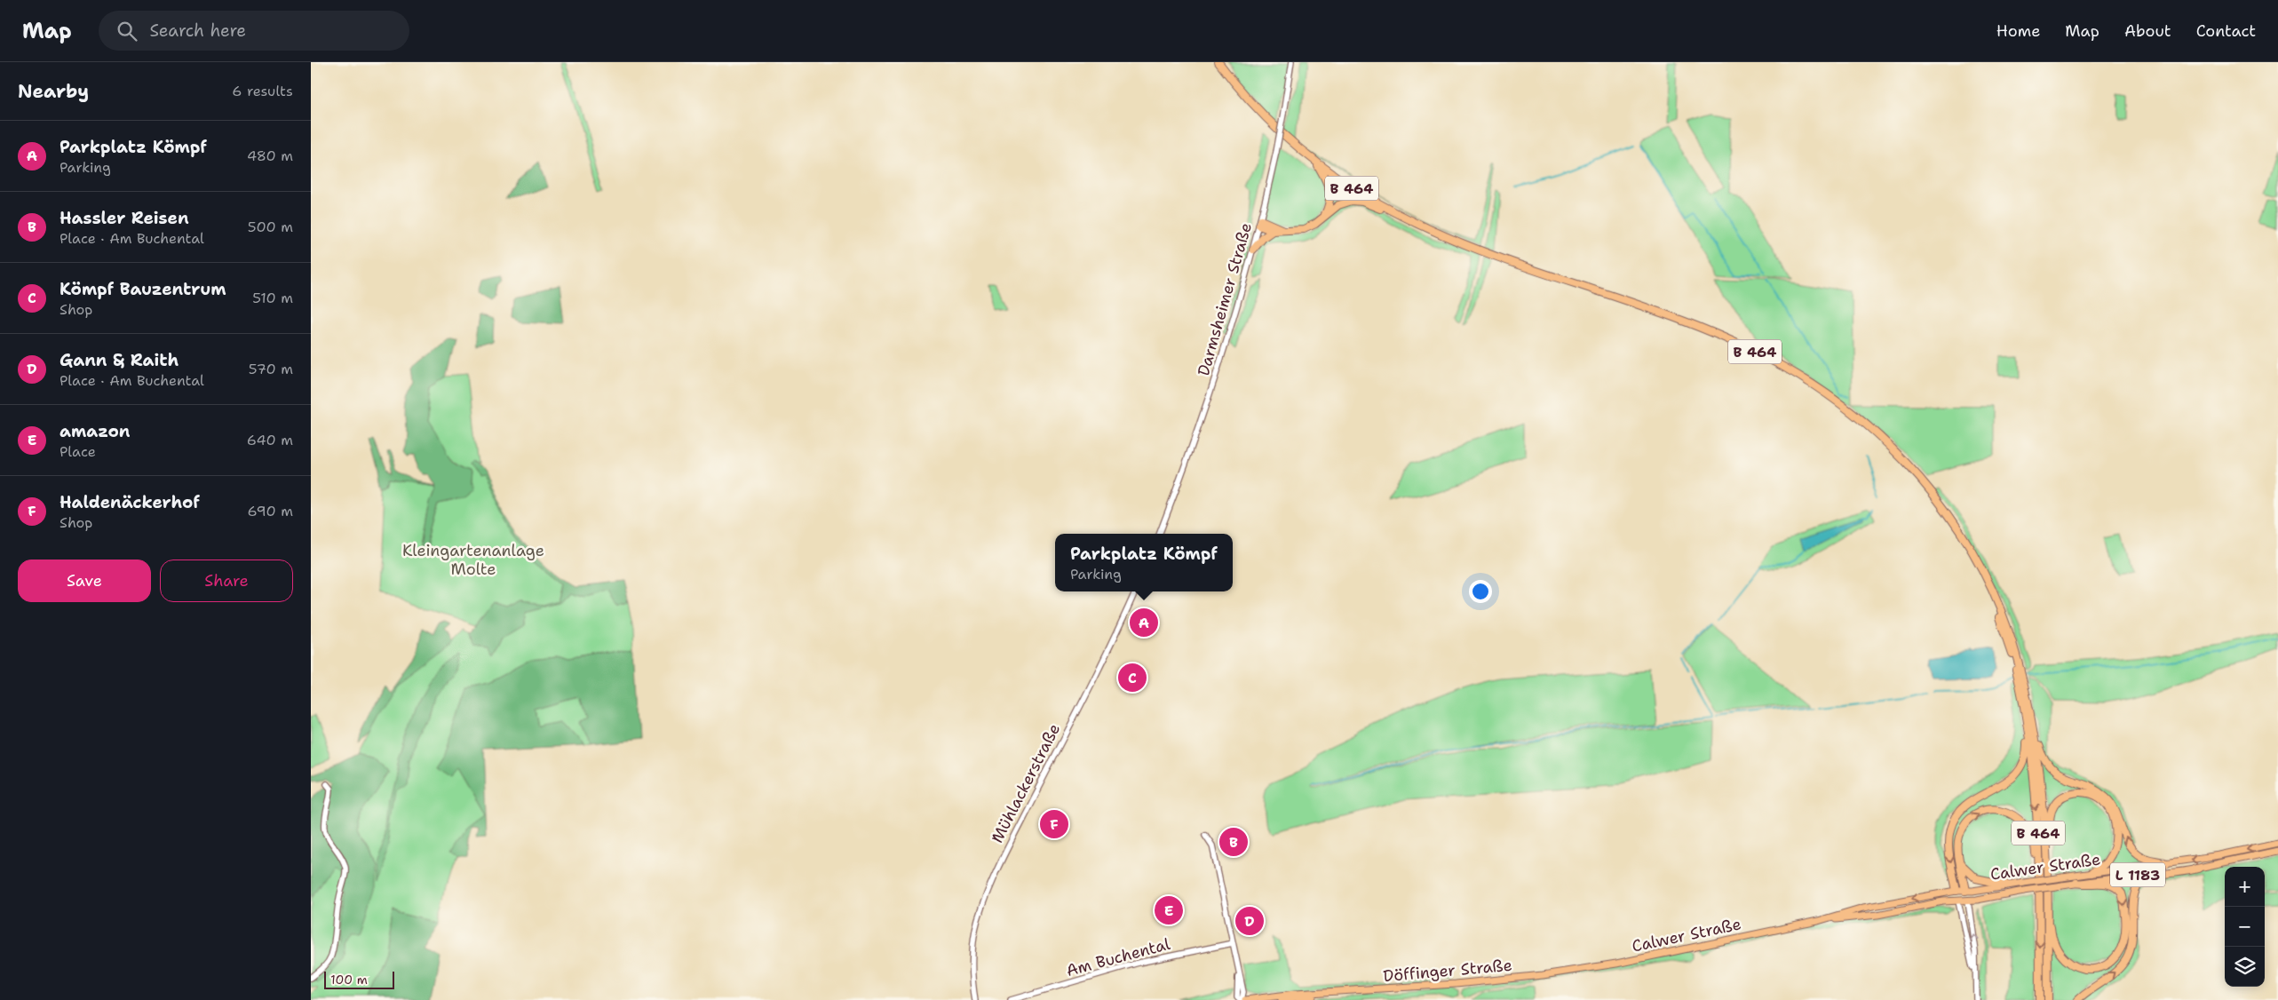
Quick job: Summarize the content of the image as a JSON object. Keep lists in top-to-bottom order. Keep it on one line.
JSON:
{"streets":{"highway":["B 464"],"main road":["Calwer Straße","L 1183","Döffinger Straße"],"street":["Darmsheimer Straße","Mühlackerstraße","Am Buchental"]},"crossings":[["Calwer Straße","Döffinger Straße"]],"parks":["Kleingartenanlage Molte"],"scale_bar":"100 m","page":{"header":"Map","search":"Search here","nav":["Home","Map","About","Contact"],"heading":["Nearby","6 results"],"list":[{"mark":"A","name":"Parkplatz Kömpf","note":"Parking","value":"480 m"},{"mark":"B","name":"Hassler Reisen","note":"Place · Am Buchental","value":"500 m"},{"mark":"C","name":"Kömpf Bauzentrum","note":"Shop","value":"510 m"},{"mark":"D","name":"Gann & Raith","note":"Place · Am Buchental","value":"570 m"},{"mark":"E","name":"amazon","note":"Place","value":"640 m"},{"mark":"F","name":"Haldenäckerhof","note":"Shop","value":"690 m"}],"popup":["Parkplatz Kömpf","Parking"],"buttons":["Save","Share"],"pins":["A","C","F","B","E","D"],"map_buttons":["+","−"],"scale":"100 m"}}
